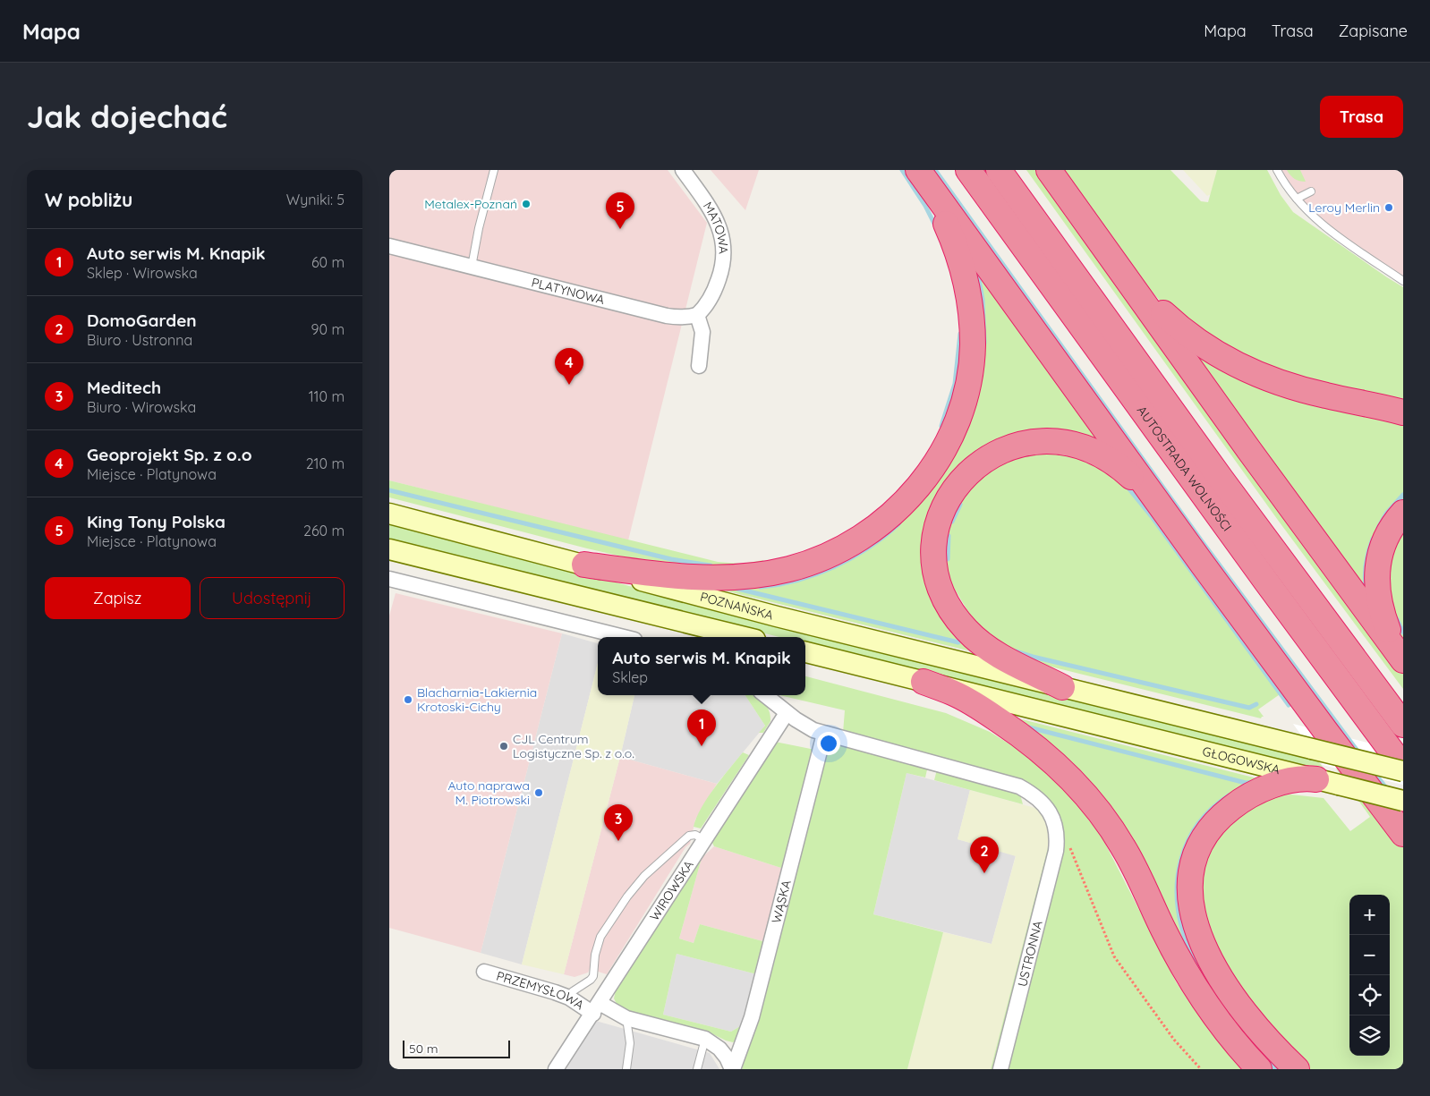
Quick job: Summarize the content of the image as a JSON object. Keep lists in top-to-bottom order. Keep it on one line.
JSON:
{"streets":{"highway":["AUTOSTRADA WOLNOŚCI"],"main road":["POZNAŃSKA","GŁOGOWSKA"],"street":["MATOWA","PLATYNOWA","WIROWSKA","WĄSKA","USTRONNA","PRZEMYSŁOWA"]},"crossings":[["MATOWA","PLATYNOWA"],["WIROWSKA","PRZEMYSŁOWA"]],"places":["Metalex-Poznań","Leroy Merlin","Blacharnia-Lakiernia Krotoski-Cichy","CJL Centrum Logistyczne Sp. z o.o.","Auto naprawa M. Piotrowski"],"scale_bar":"50 m","page":{"header":"Mapa","nav":["Mapa","Trasa","Zapisane"],"buttons":["Trasa",["Zapisz","Udostępnij"]],"title":"Jak dojechać","heading":["W pobliżu","Wyniki: 5"],"pins":["5","4","1","3","2"],"list":[{"mark":"1","name":"Auto serwis M. Knapik","note":"Sklep · Wirowska","value":"60 m"},{"mark":"2","name":"DomoGarden","note":"Biuro · Ustronna","value":"90 m"},{"mark":"3","name":"Meditech","note":"Biuro · Wirowska","value":"110 m"},{"mark":"4","name":"Geoprojekt Sp. z o.o","note":"Miejsce · Platynowa","value":"210 m"},{"mark":"5","name":"King Tony Polska","note":"Miejsce · Platynowa","value":"260 m"}],"popup":["Auto serwis M. Knapik","Sklep"],"map_buttons":["+","−"],"scale":"50 m"}}
